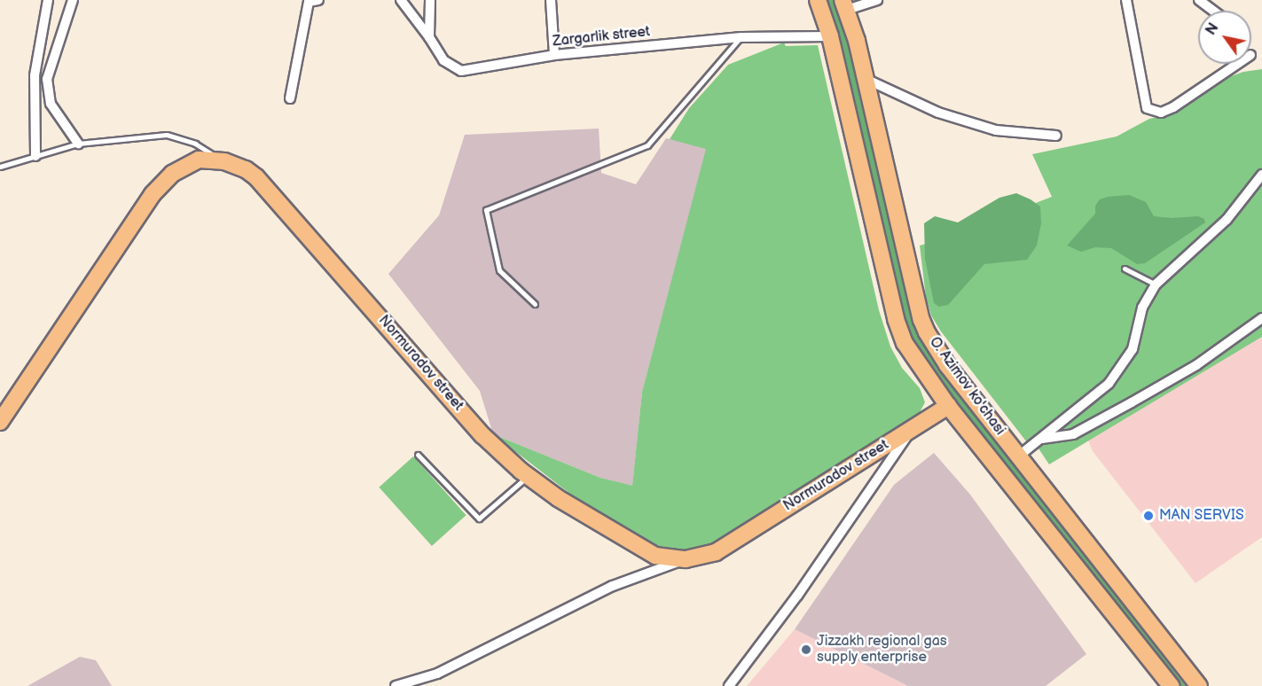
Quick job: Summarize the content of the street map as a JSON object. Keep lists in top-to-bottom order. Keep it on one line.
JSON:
{"streets":{"main road":["Normuradov street","O. Azimov ko'chasi"],"street":["Zargarlik street"]},"crossings":[["Zargarlik street","O. Azimov ko'chasi"],["Normuradov street","O. Azimov ko'chasi"]],"places":["MAN SERVIS","Jizzakh regional gas supply enterprise"],"north":"top left"}
